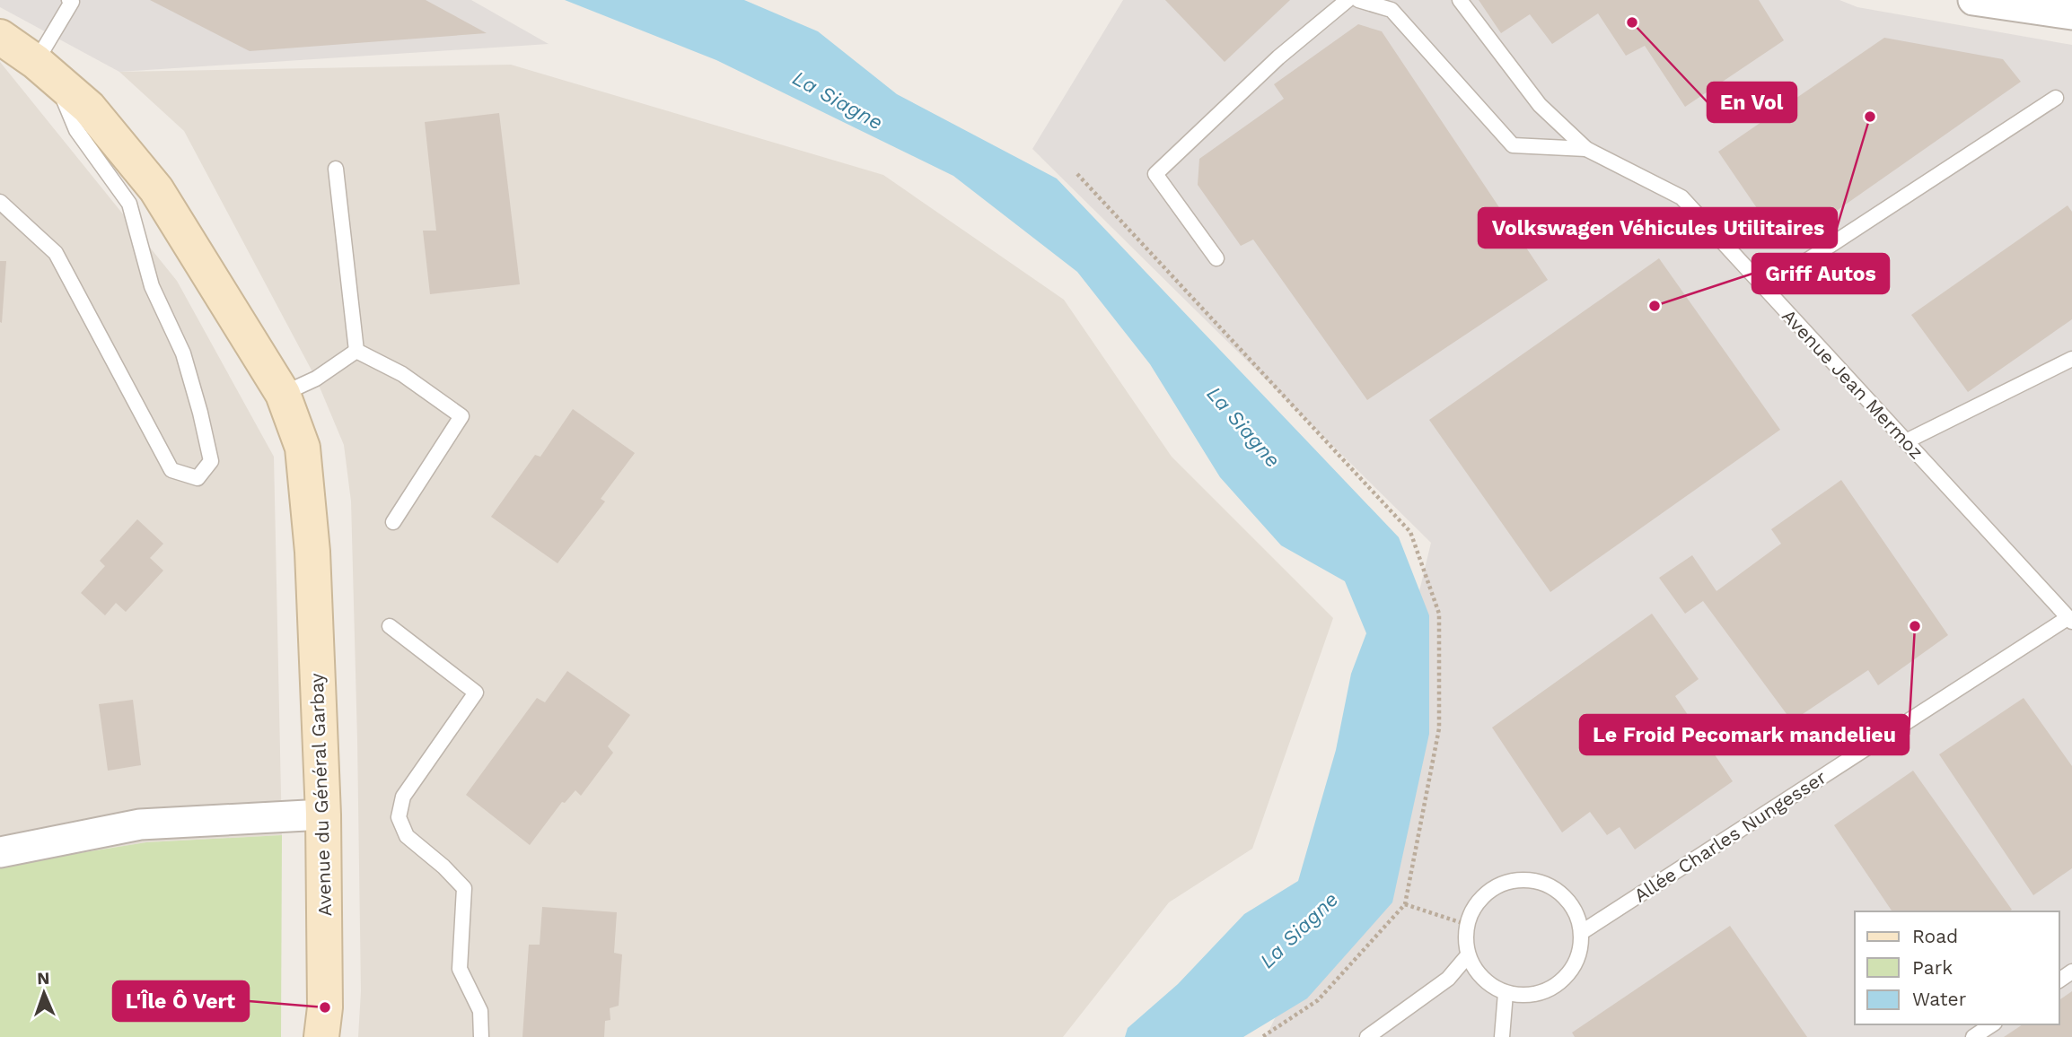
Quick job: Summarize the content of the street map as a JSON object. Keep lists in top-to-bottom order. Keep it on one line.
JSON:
{"streets":{"main road":["Avenue du Général Garbay"],"lane":["Avenue Jean Mermoz","Allée Charles Nungesser"]},"crossings":[["Avenue Jean Mermoz","Allée Charles Nungesser"]],"water":["La Siagne"],"places":["En Vol","Volkswagen Véhicules Utilitaires","Griff Autos","Le Froid Pecomark mandelieu","L'Île Ô Vert"],"legend":["Road","Park","Water"],"north":"top"}
